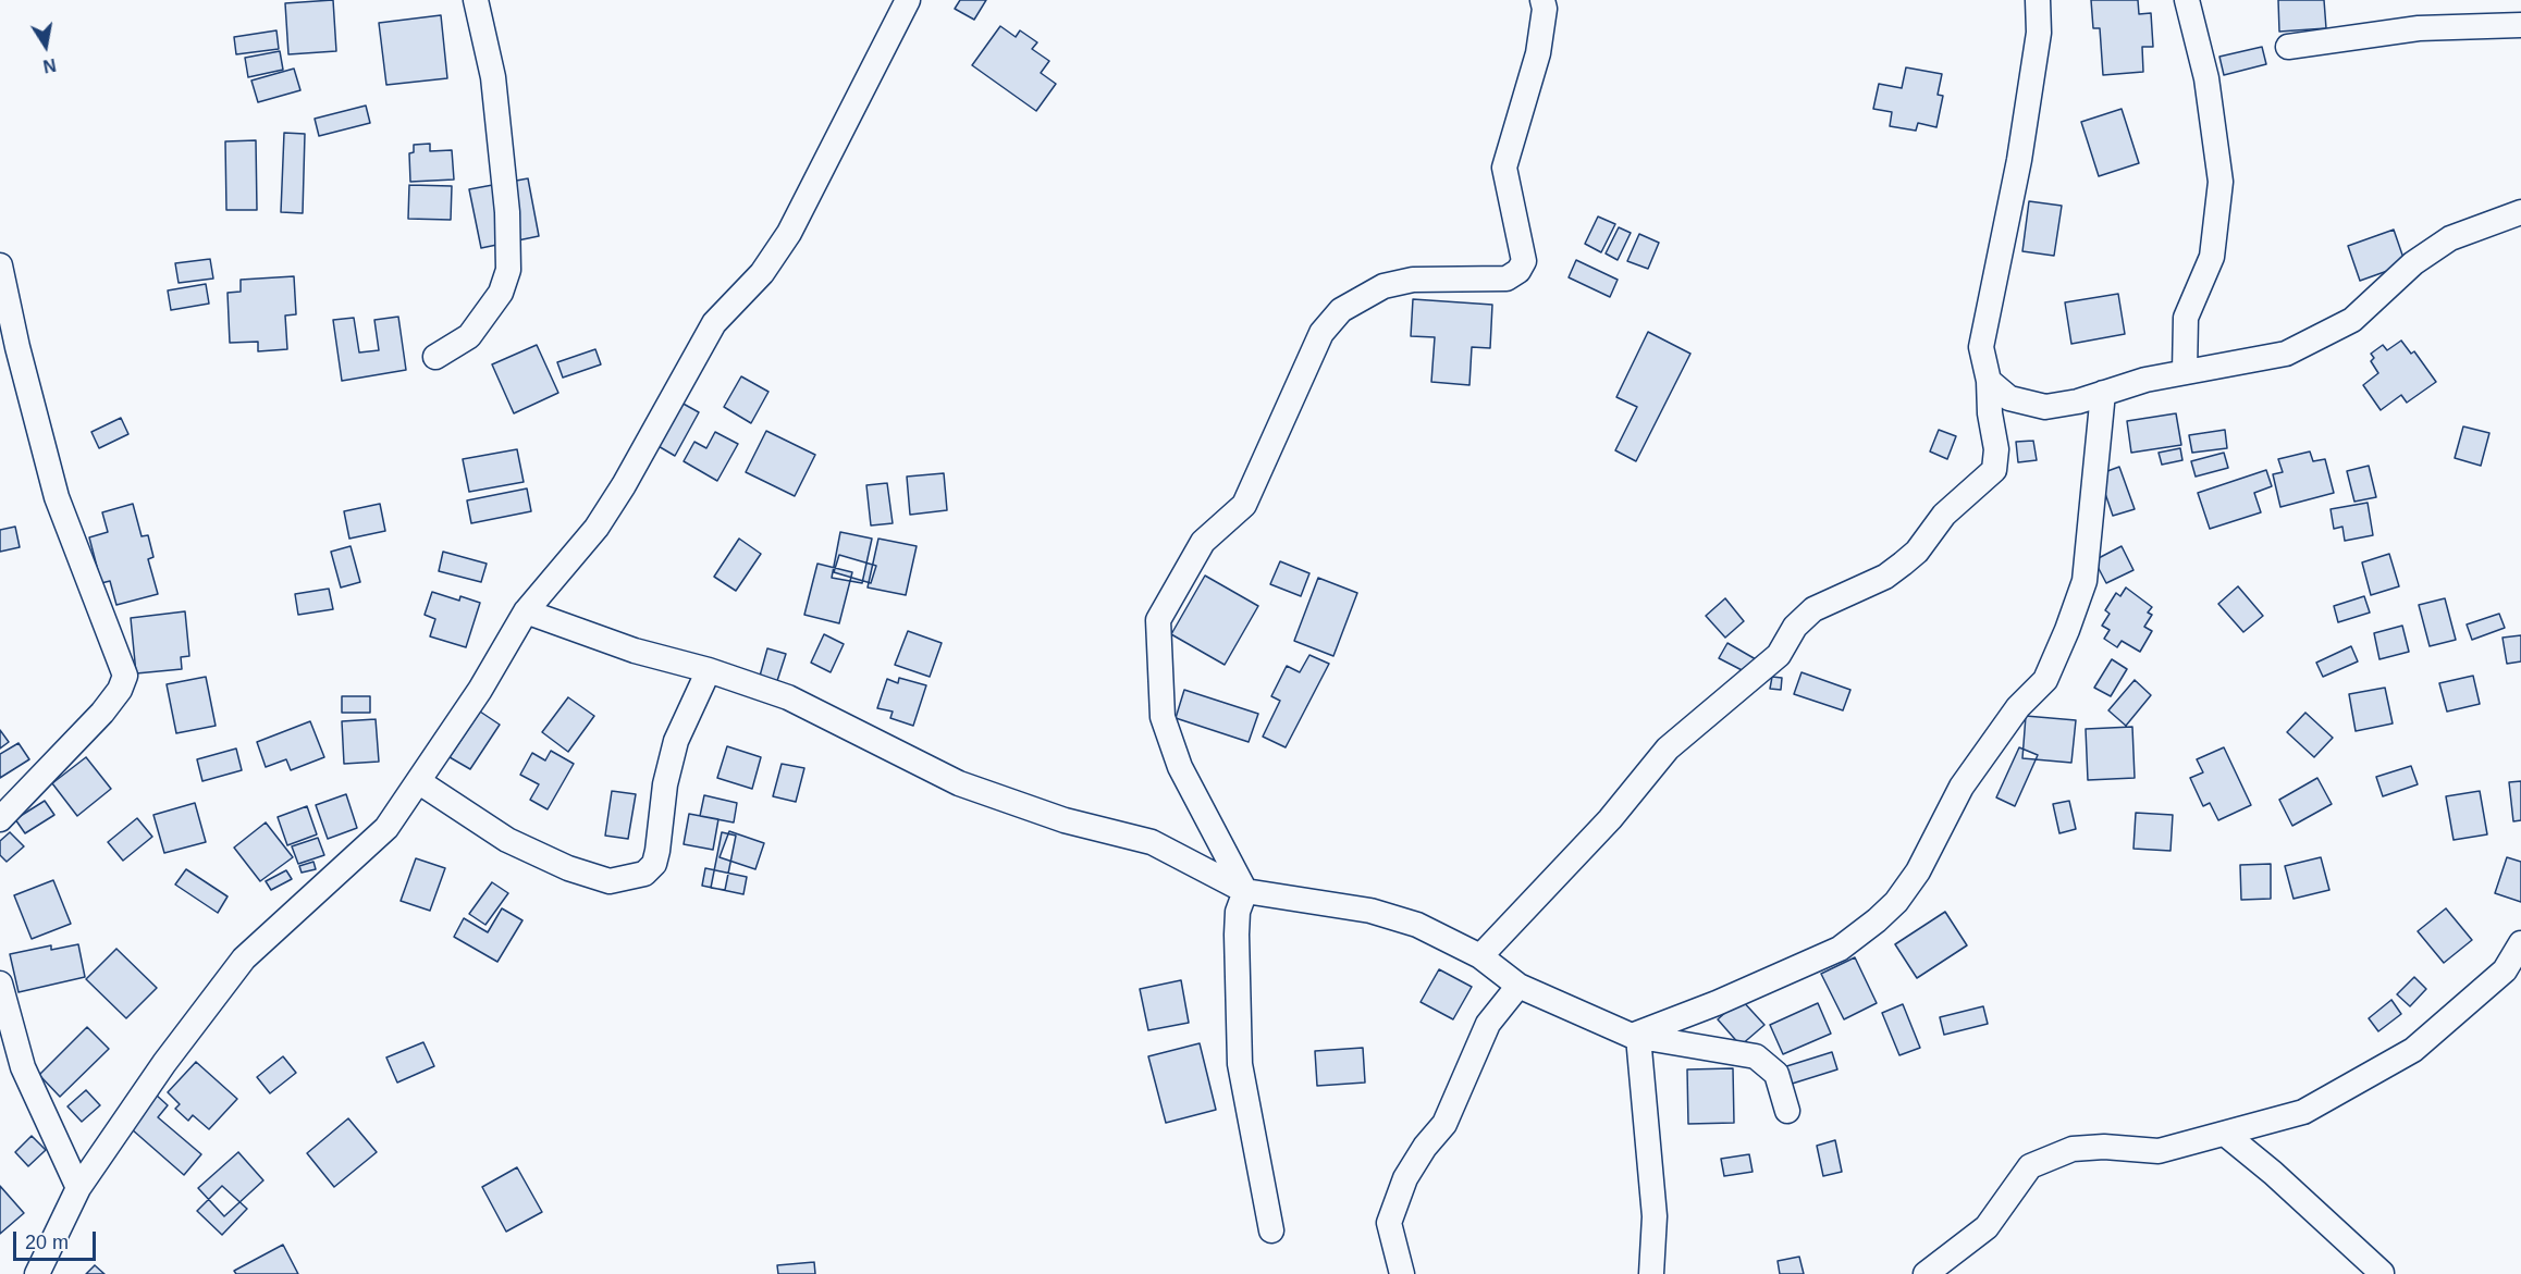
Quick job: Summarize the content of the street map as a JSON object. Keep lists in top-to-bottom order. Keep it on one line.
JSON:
{"scale_bar":"20 m","north":"bottom"}
